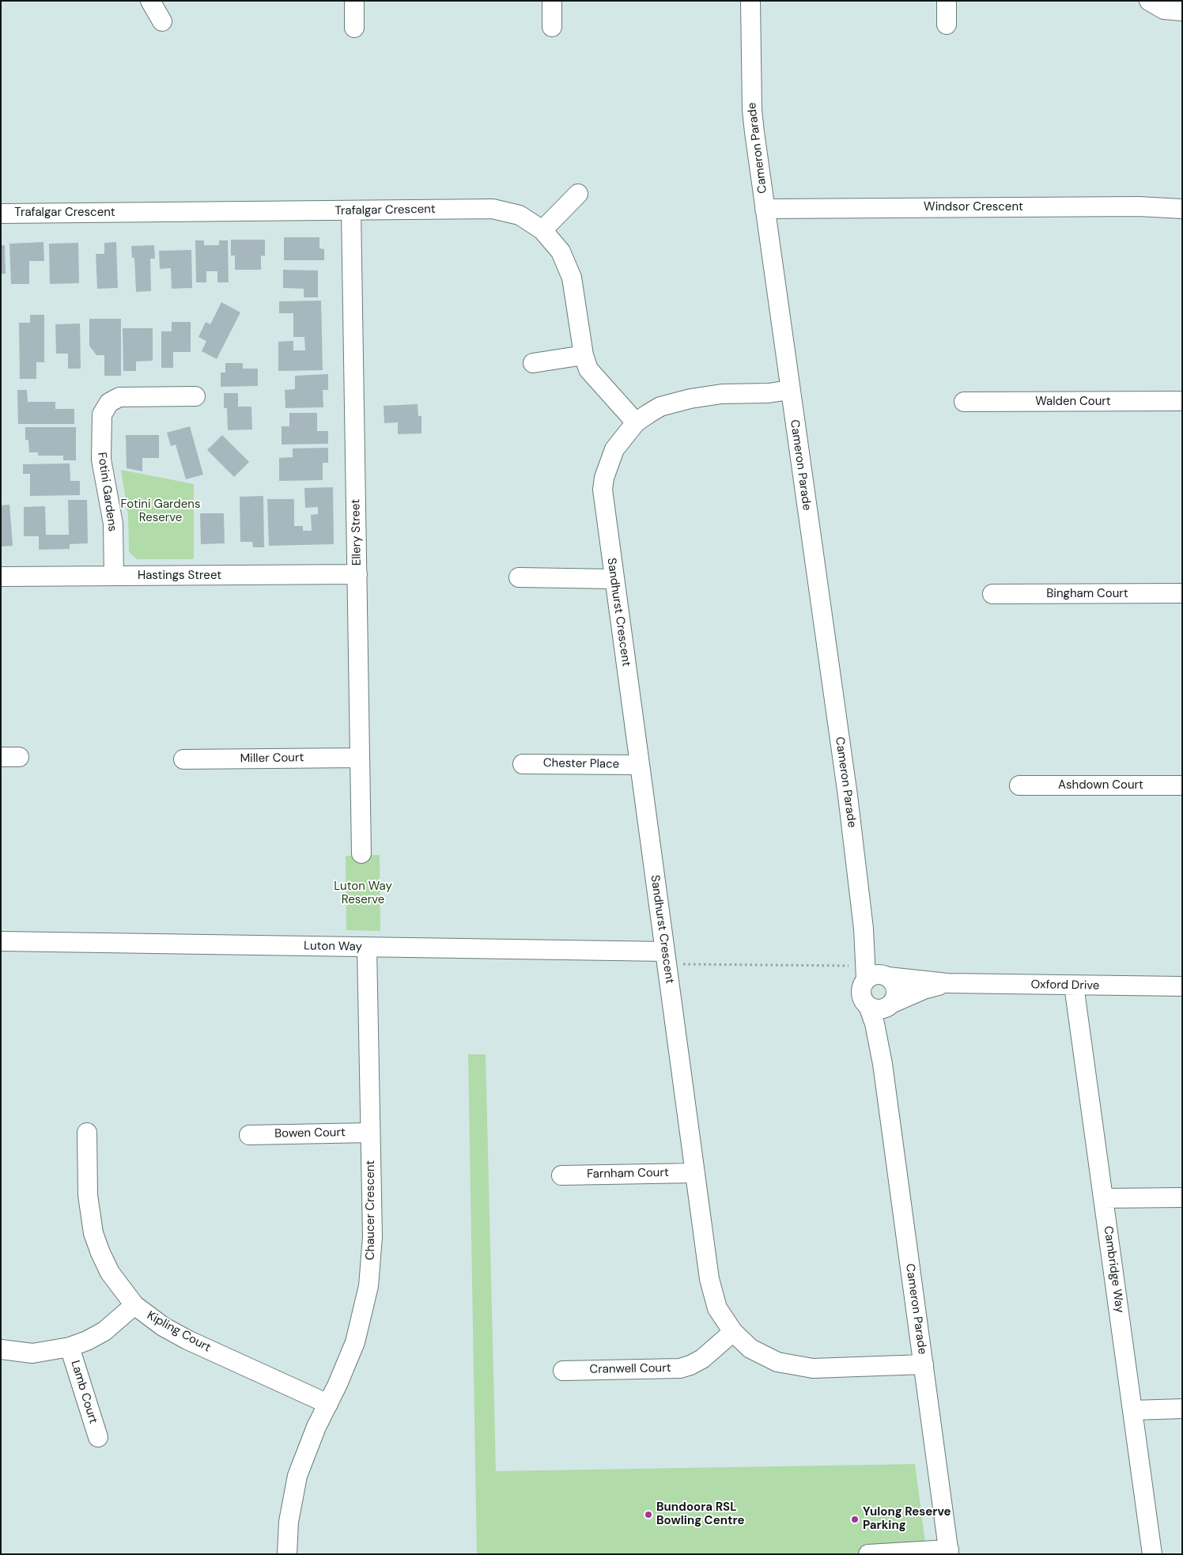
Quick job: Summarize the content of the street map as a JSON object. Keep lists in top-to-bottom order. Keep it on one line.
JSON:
{"streets":{"street":["Cameron Parade","Windsor Crescent","Trafalgar Crescent","Walden Court","Fotini Gardens","Ellery Street","Hastings Street","Bingham Court","Sandhurst Crescent","Miller Court","Chester Place","Ashdown Court","Luton Way","Oxford Drive","Bowen Court","Farnham Court","Chaucer Crescent","Cambridge Way","Kipling Court","Cranwell Court","Lamb Court"]},"crossings":[["Cameron Parade","Windsor Crescent"],["Cameron Parade","Sandhurst Crescent"],["Cameron Parade","Oxford Drive"],["Trafalgar Crescent","Ellery Street"],["Trafalgar Crescent","Sandhurst Crescent"],["Fotini Gardens","Hastings Street"],["Ellery Street","Hastings Street"],["Ellery Street","Miller Court"],["Sandhurst Crescent","Chester Place"],["Sandhurst Crescent","Luton Way"],["Sandhurst Crescent","Farnham Court"],["Sandhurst Crescent","Cranwell Court"],["Luton Way","Chaucer Crescent"],["Oxford Drive","Cambridge Way"],["Bowen Court","Chaucer Crescent"],["Chaucer Crescent","Kipling Court"]],"parks":["Fotini Gardens Reserve","Luton Way Reserve"],"places":["Bundoora RSL Bowling Centre","Yulong Reserve Parking"]}
